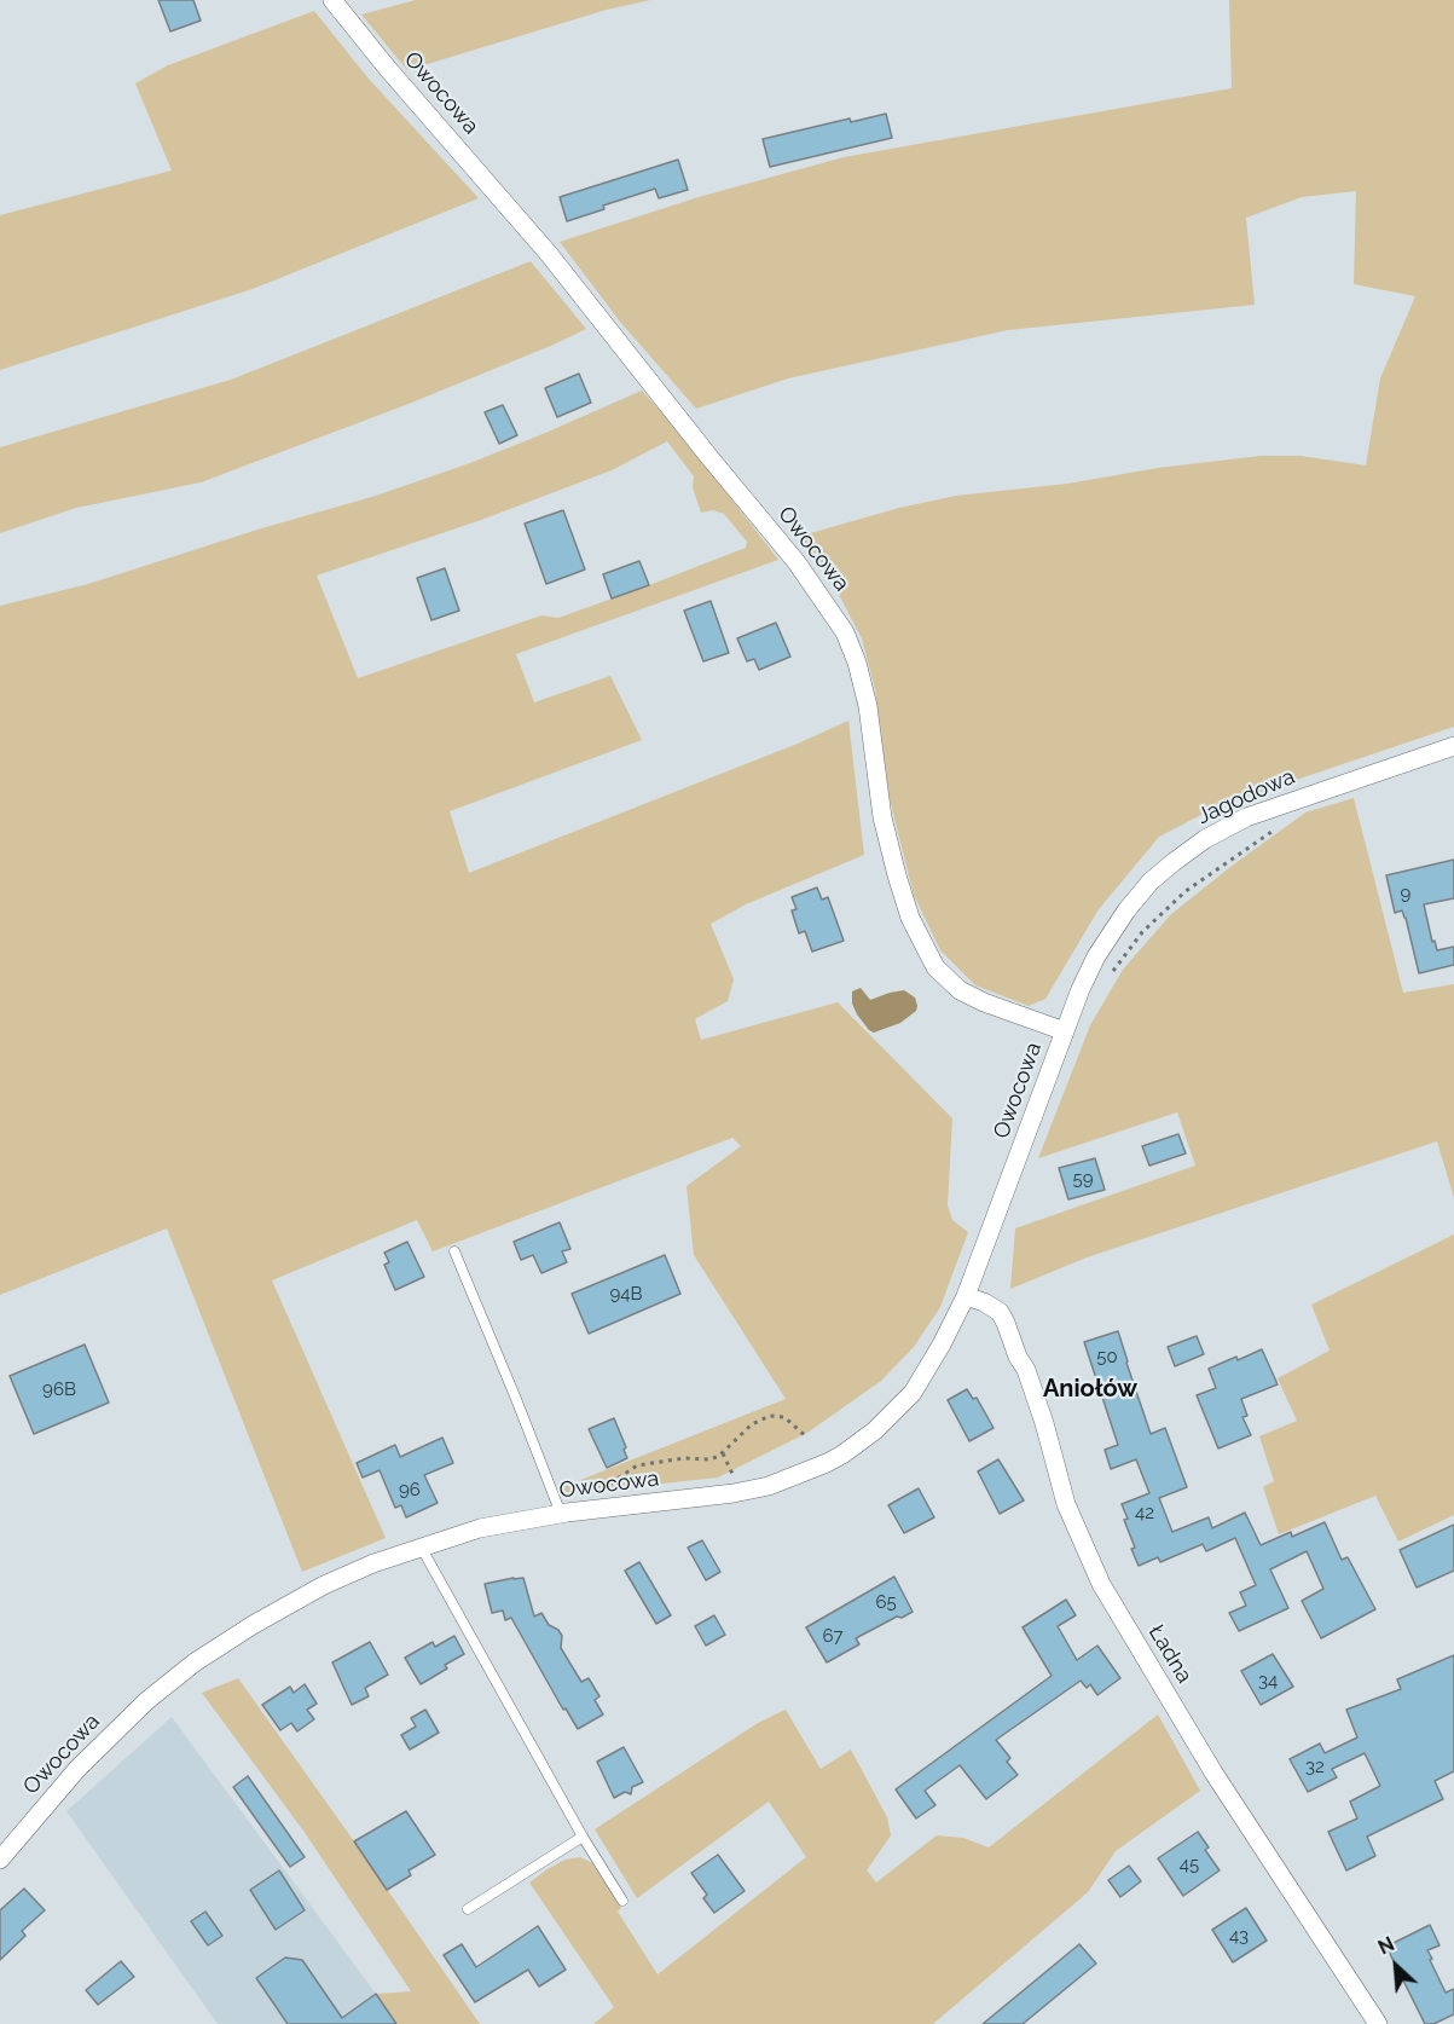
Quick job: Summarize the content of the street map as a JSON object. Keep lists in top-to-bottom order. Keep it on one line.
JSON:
{"streets":{"street":["Owocowa","Jagodowa","Ładna"]},"crossings":[["Owocowa","Jagodowa"],["Owocowa","Ładna"]],"districts":["Aniołów"],"house_numbers":["9","59","94B","50","96B","96","42","65","67","34","32","45","43"],"north":"top left"}
